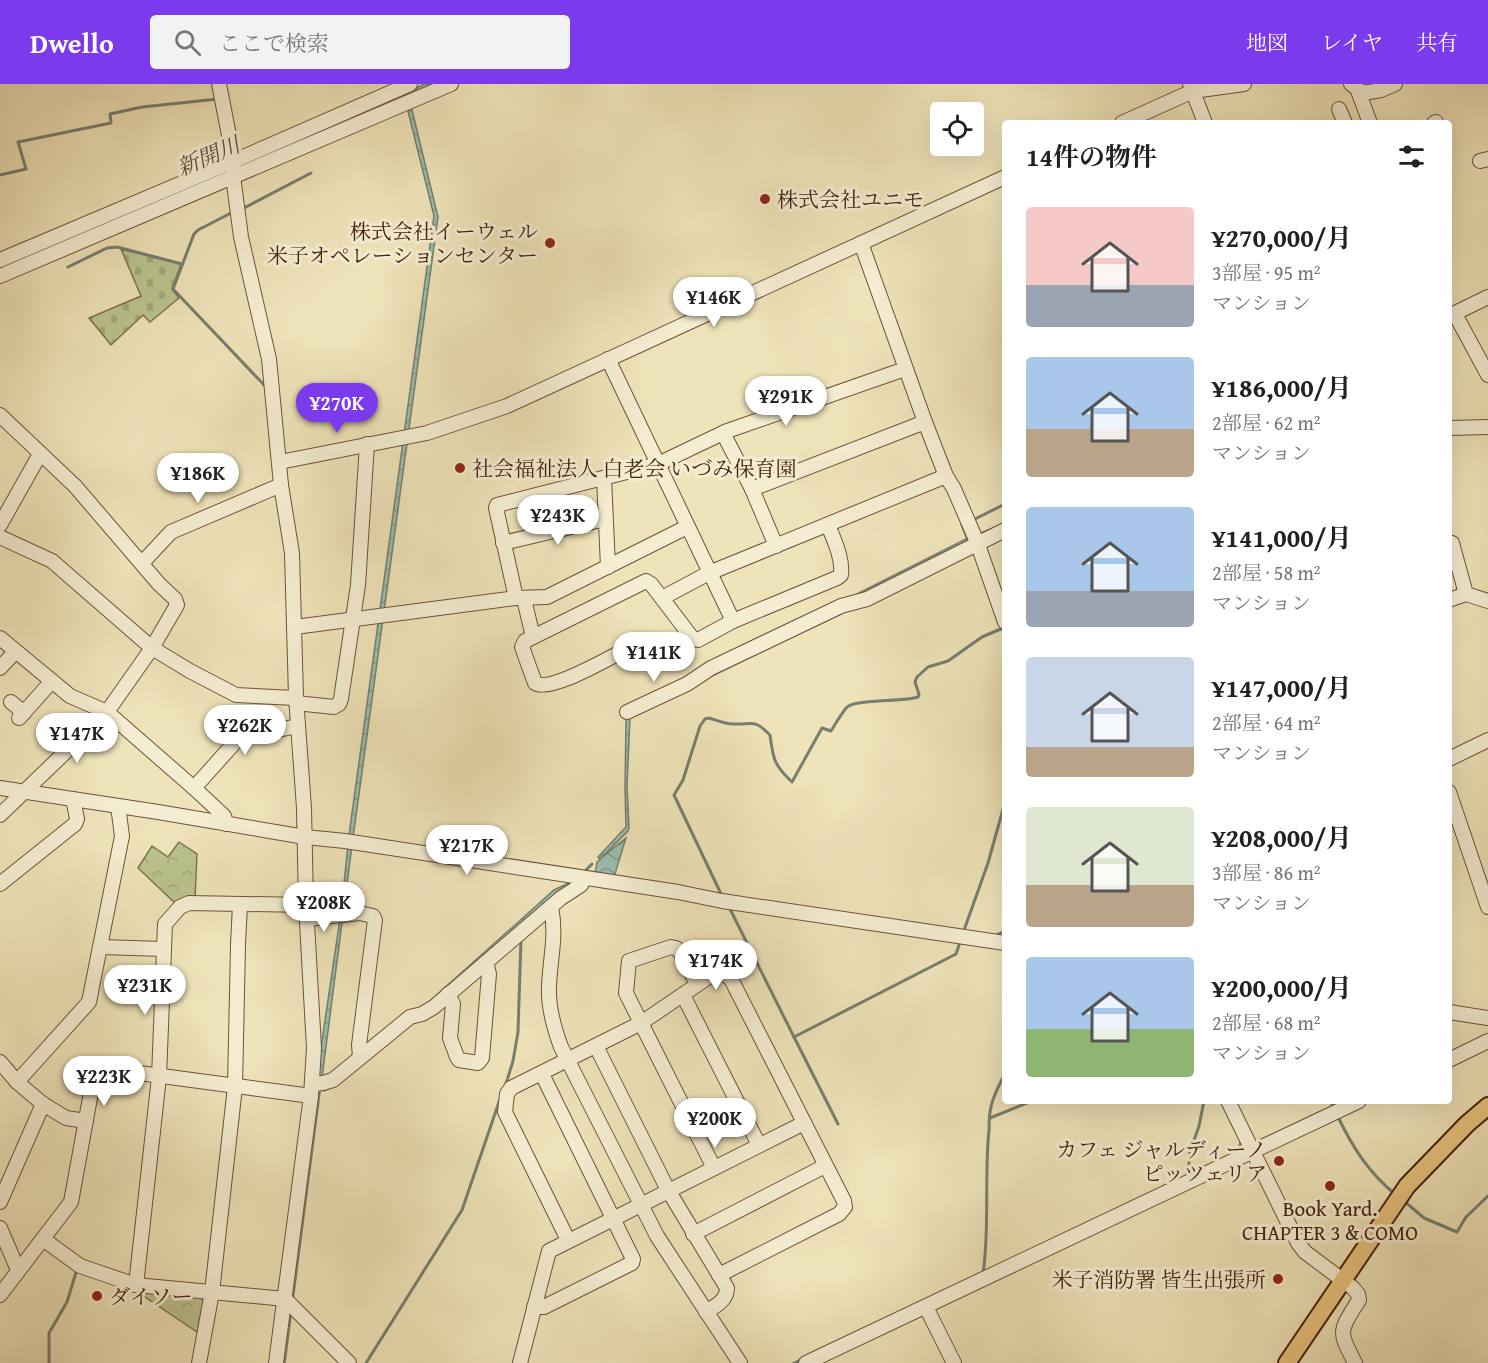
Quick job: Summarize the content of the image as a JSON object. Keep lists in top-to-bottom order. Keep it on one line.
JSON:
{"water":["新開川"],"places":["株式会社ユニモ","株式会社イーウェル 米子オペレーションセンター","社会福祉法人 白老会 いづみ保育園","カフェ ジャルディーノ ピッツェリア","Book Yard. CHAPTER 3 & COMO","米子消防署 皆生出張所","ダイソー"],"page":{"header":"Dwello","search":"ここで検索","nav":["地図","レイヤ","共有"],"heading":"14件の物件","list":[{"name":"¥270,000/月","note":"3部屋 · 95 m² · マンション"},{"name":"¥186,000/月","note":"2部屋 · 62 m² · マンション"},{"name":"¥141,000/月","note":"2部屋 · 58 m² · マンション"},{"name":"¥147,000/月","note":"2部屋 · 64 m² · マンション"},{"name":"¥208,000/月","note":"3部屋 · 86 m² · マンション"},{"name":"¥200,000/月","note":"2部屋 · 68 m² · マンション"}],"price":["¥146K","¥291K","¥270K","¥186K","¥243K","¥141K","¥262K","¥147K","¥217K","¥208K","¥174K","¥231K","¥223K","¥200K"]}}
